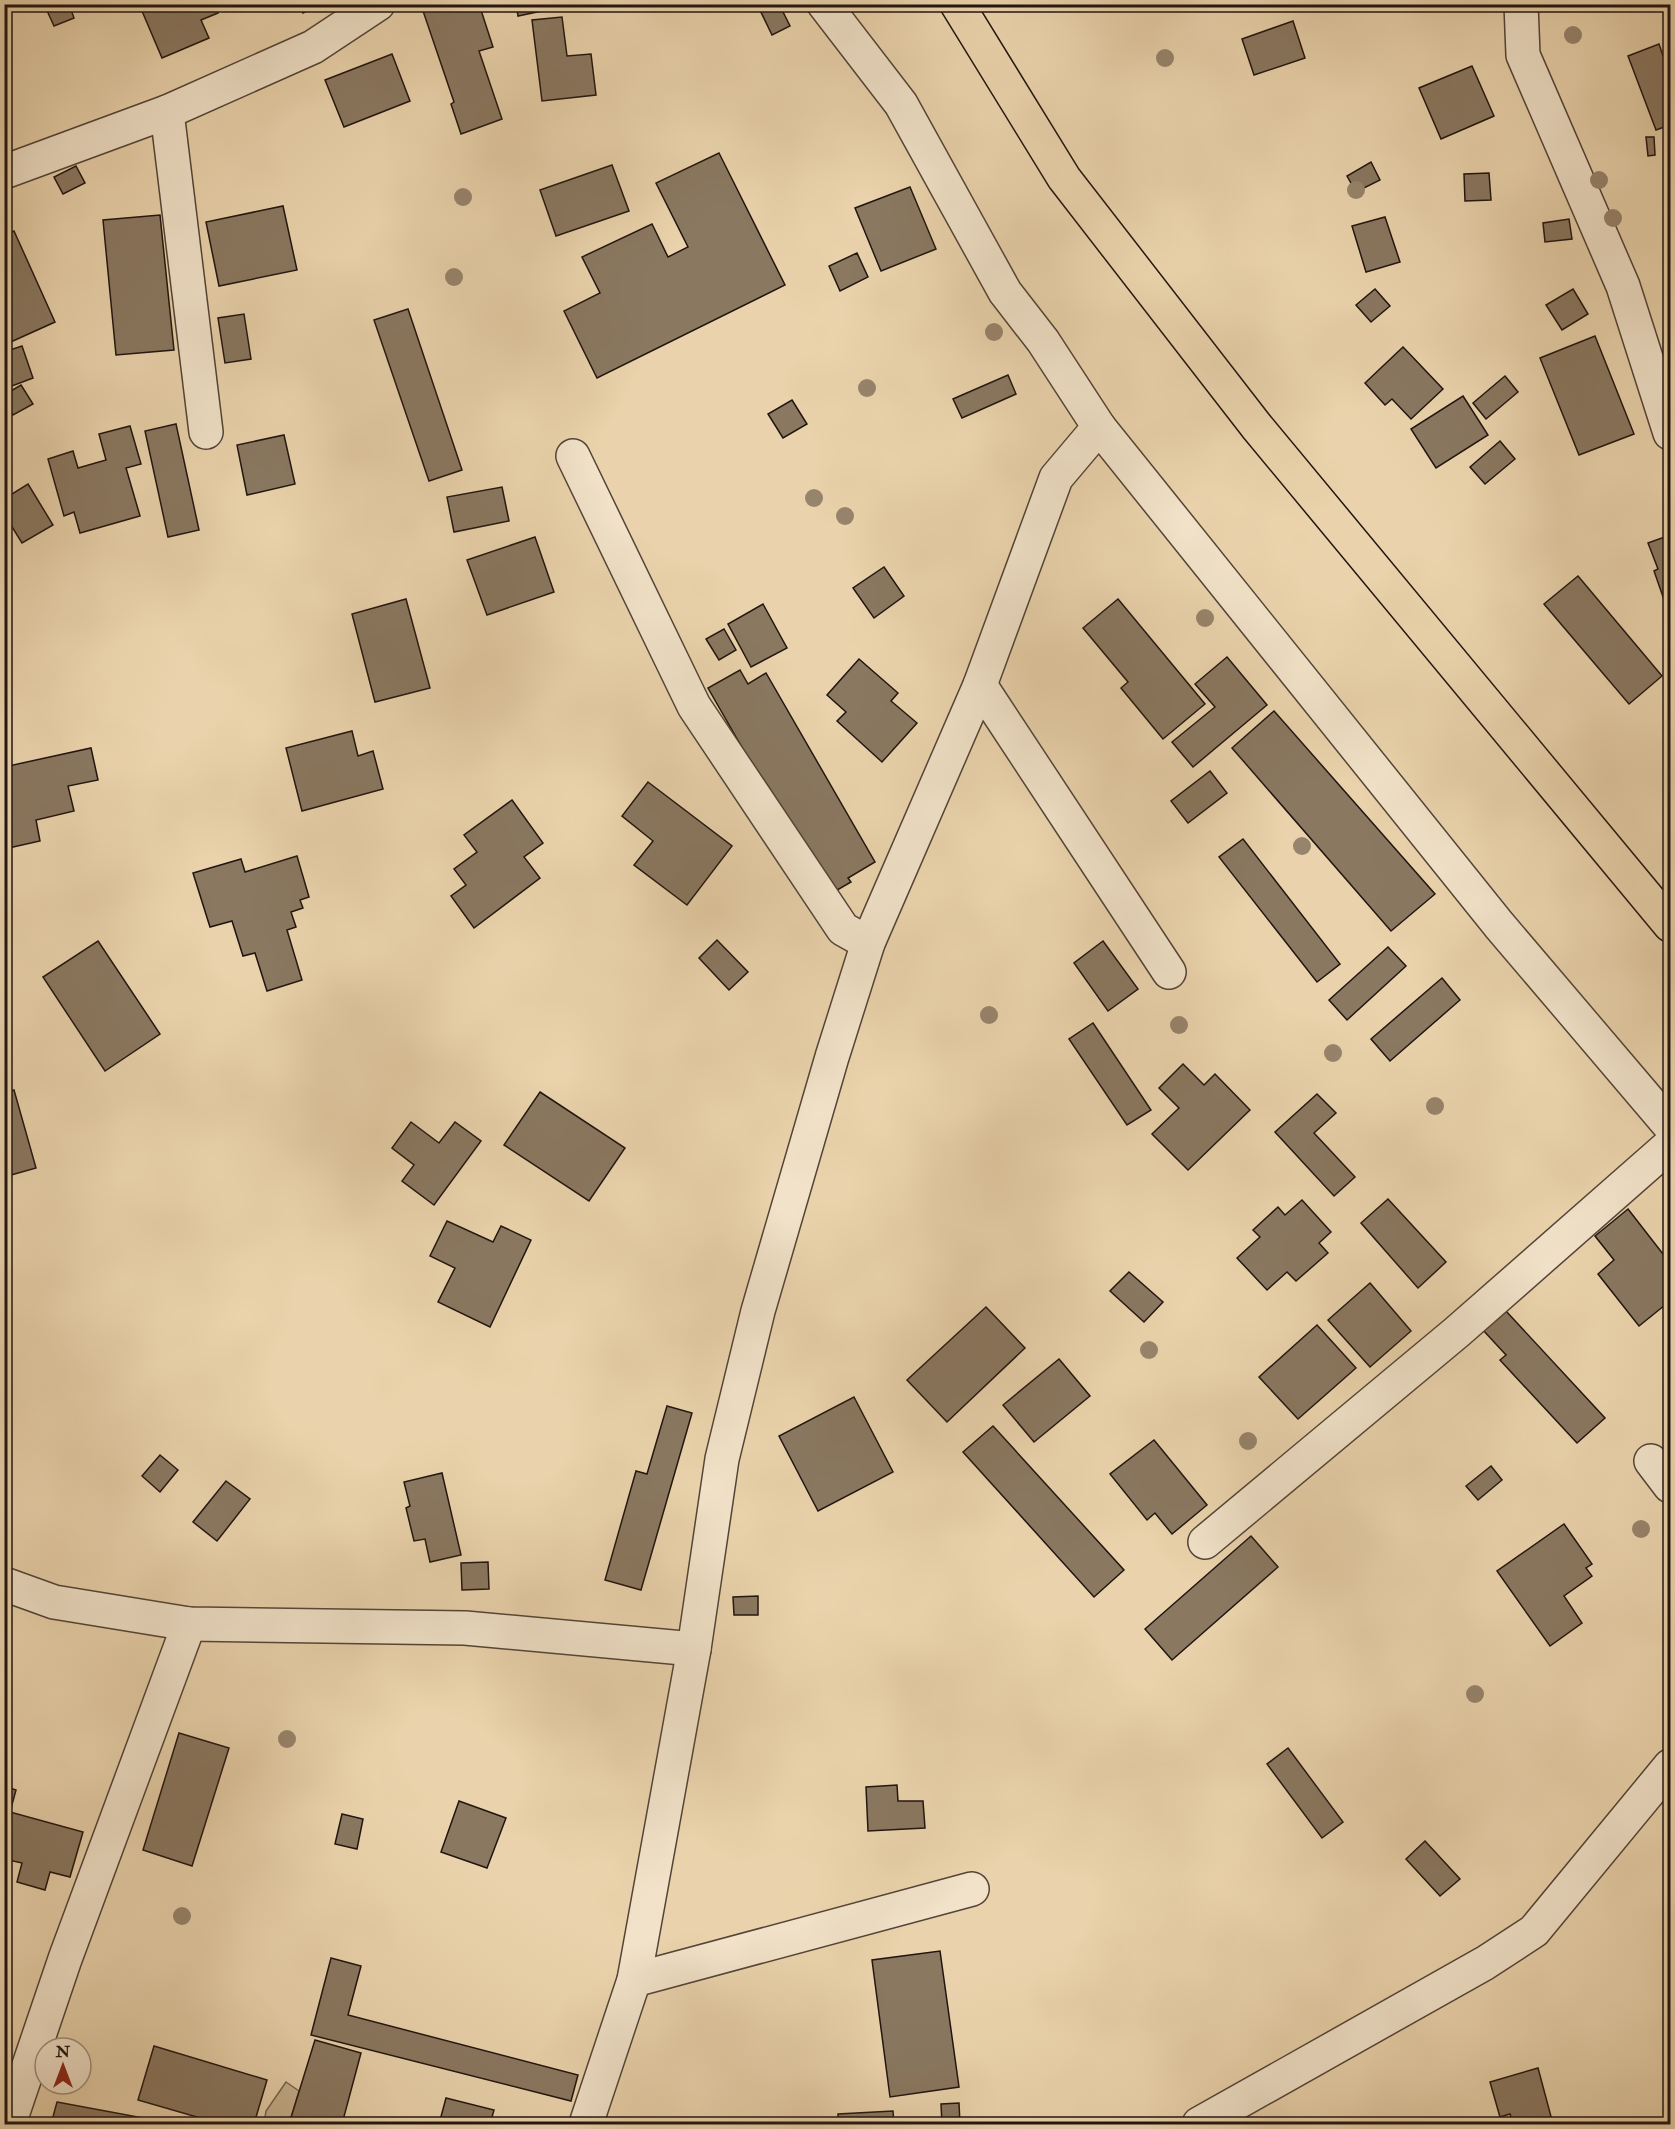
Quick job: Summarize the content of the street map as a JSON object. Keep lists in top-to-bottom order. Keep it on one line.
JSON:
{"north":"top"}
